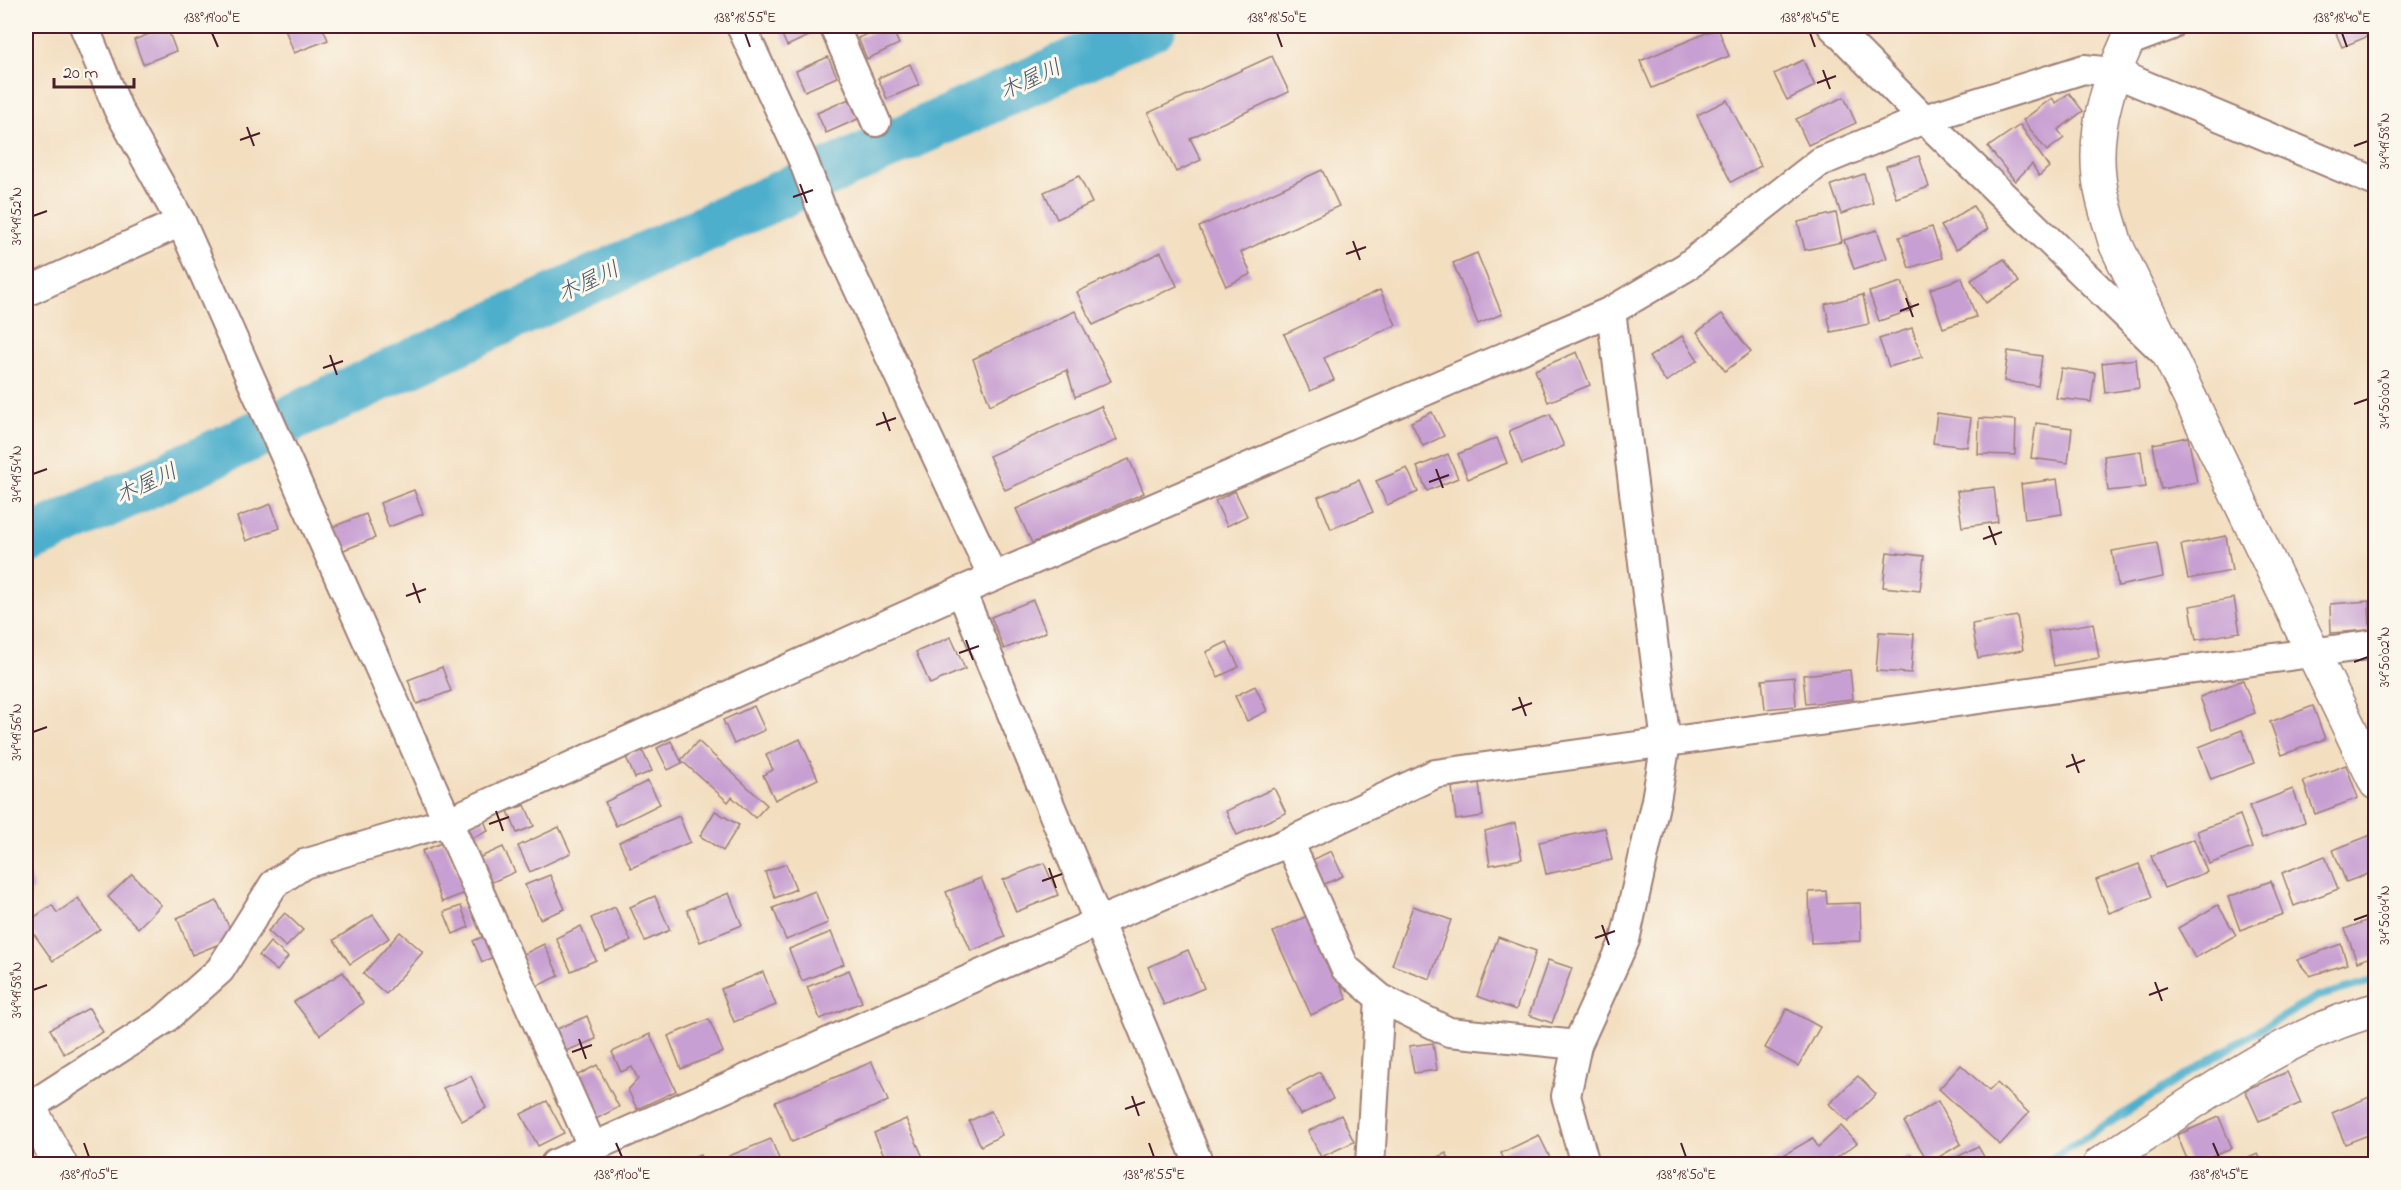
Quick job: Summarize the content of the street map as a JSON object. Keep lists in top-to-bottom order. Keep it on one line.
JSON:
{"water":["木屋川"],"scale_bar":"20 m","coordinates":["138°19'00\"E","138°18'55\"E","138°18'50\"E","138°18'45\"E","138°18'40\"E","34°49'58\"N","34°49'52\"N","34°50'00\"N","34°49'54\"N","34°50'02\"N","34°49'56\"N","34°50'04\"N","138°19'05\"E"]}
